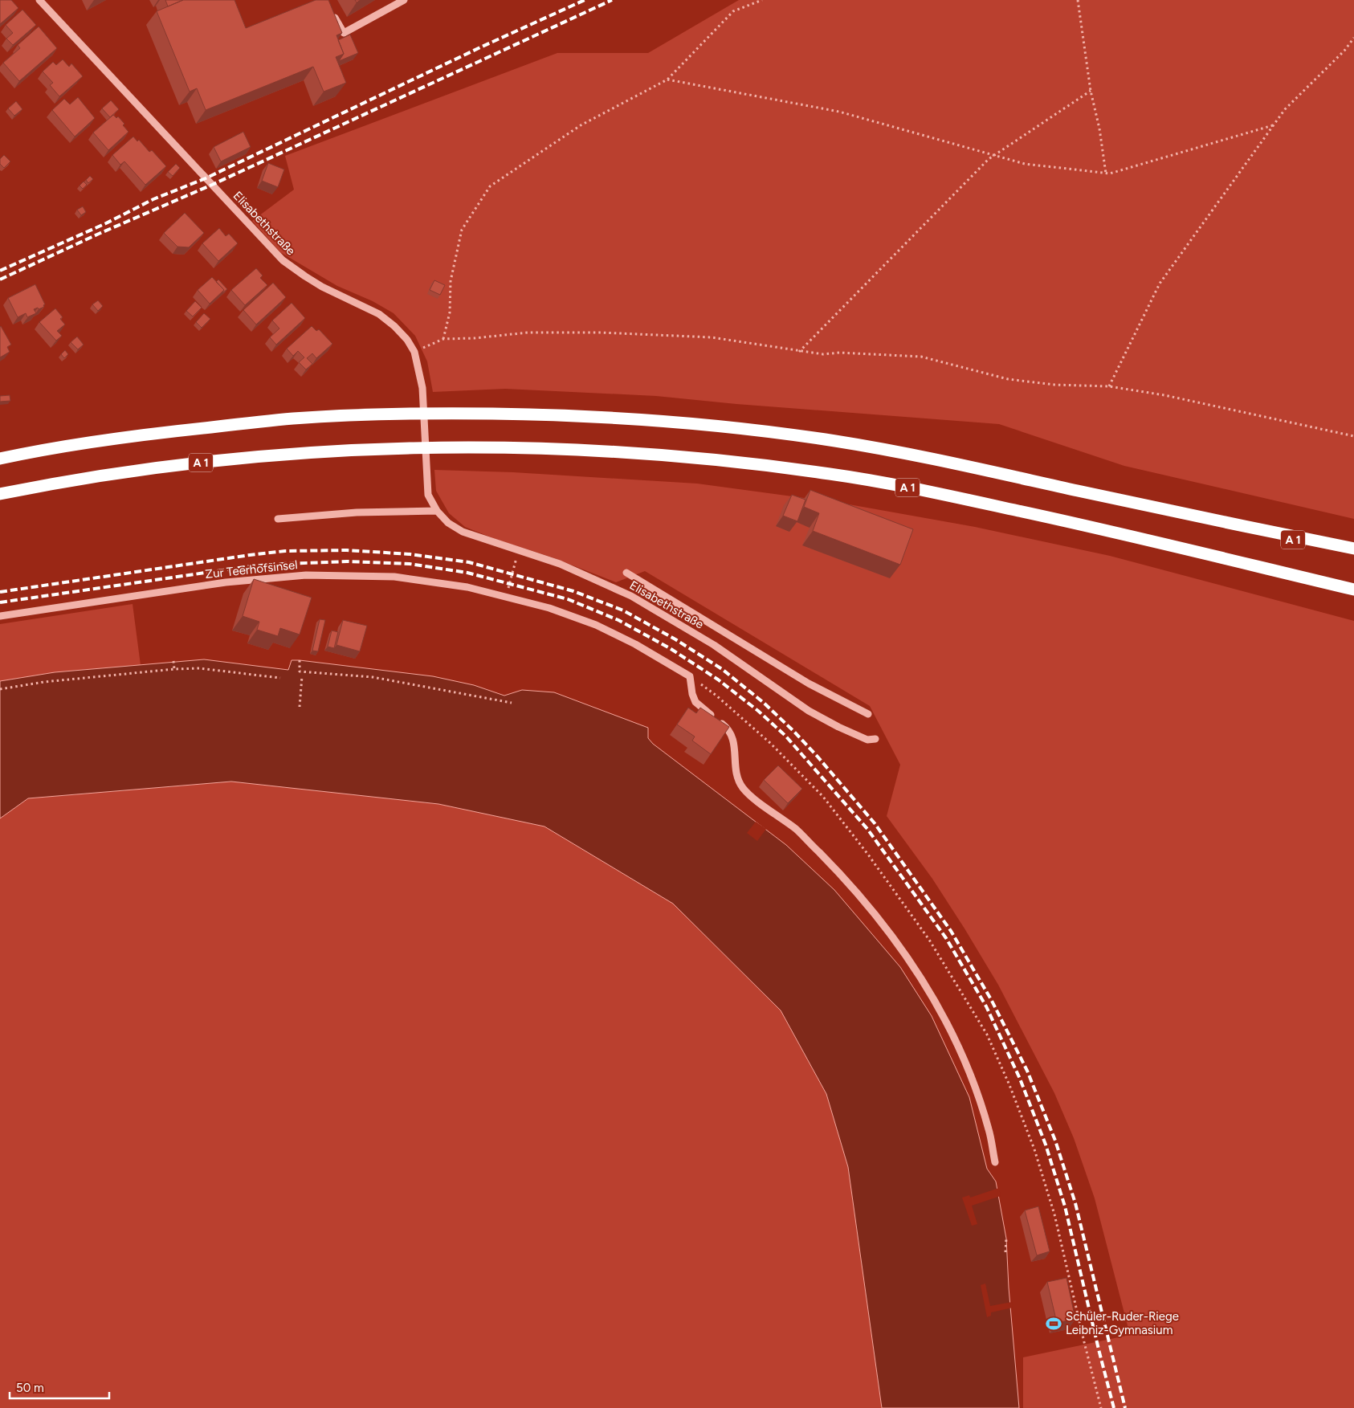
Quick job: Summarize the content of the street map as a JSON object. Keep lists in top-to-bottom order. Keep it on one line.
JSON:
{"streets":{"highway":["A 1"],"street":["Elisabethstraße","Zur Teerhofsinsel"]},"places":{"sports":["Schüler-Ruder-Riege Leibniz-Gymnasium"]},"scale_bar":"50 m"}
